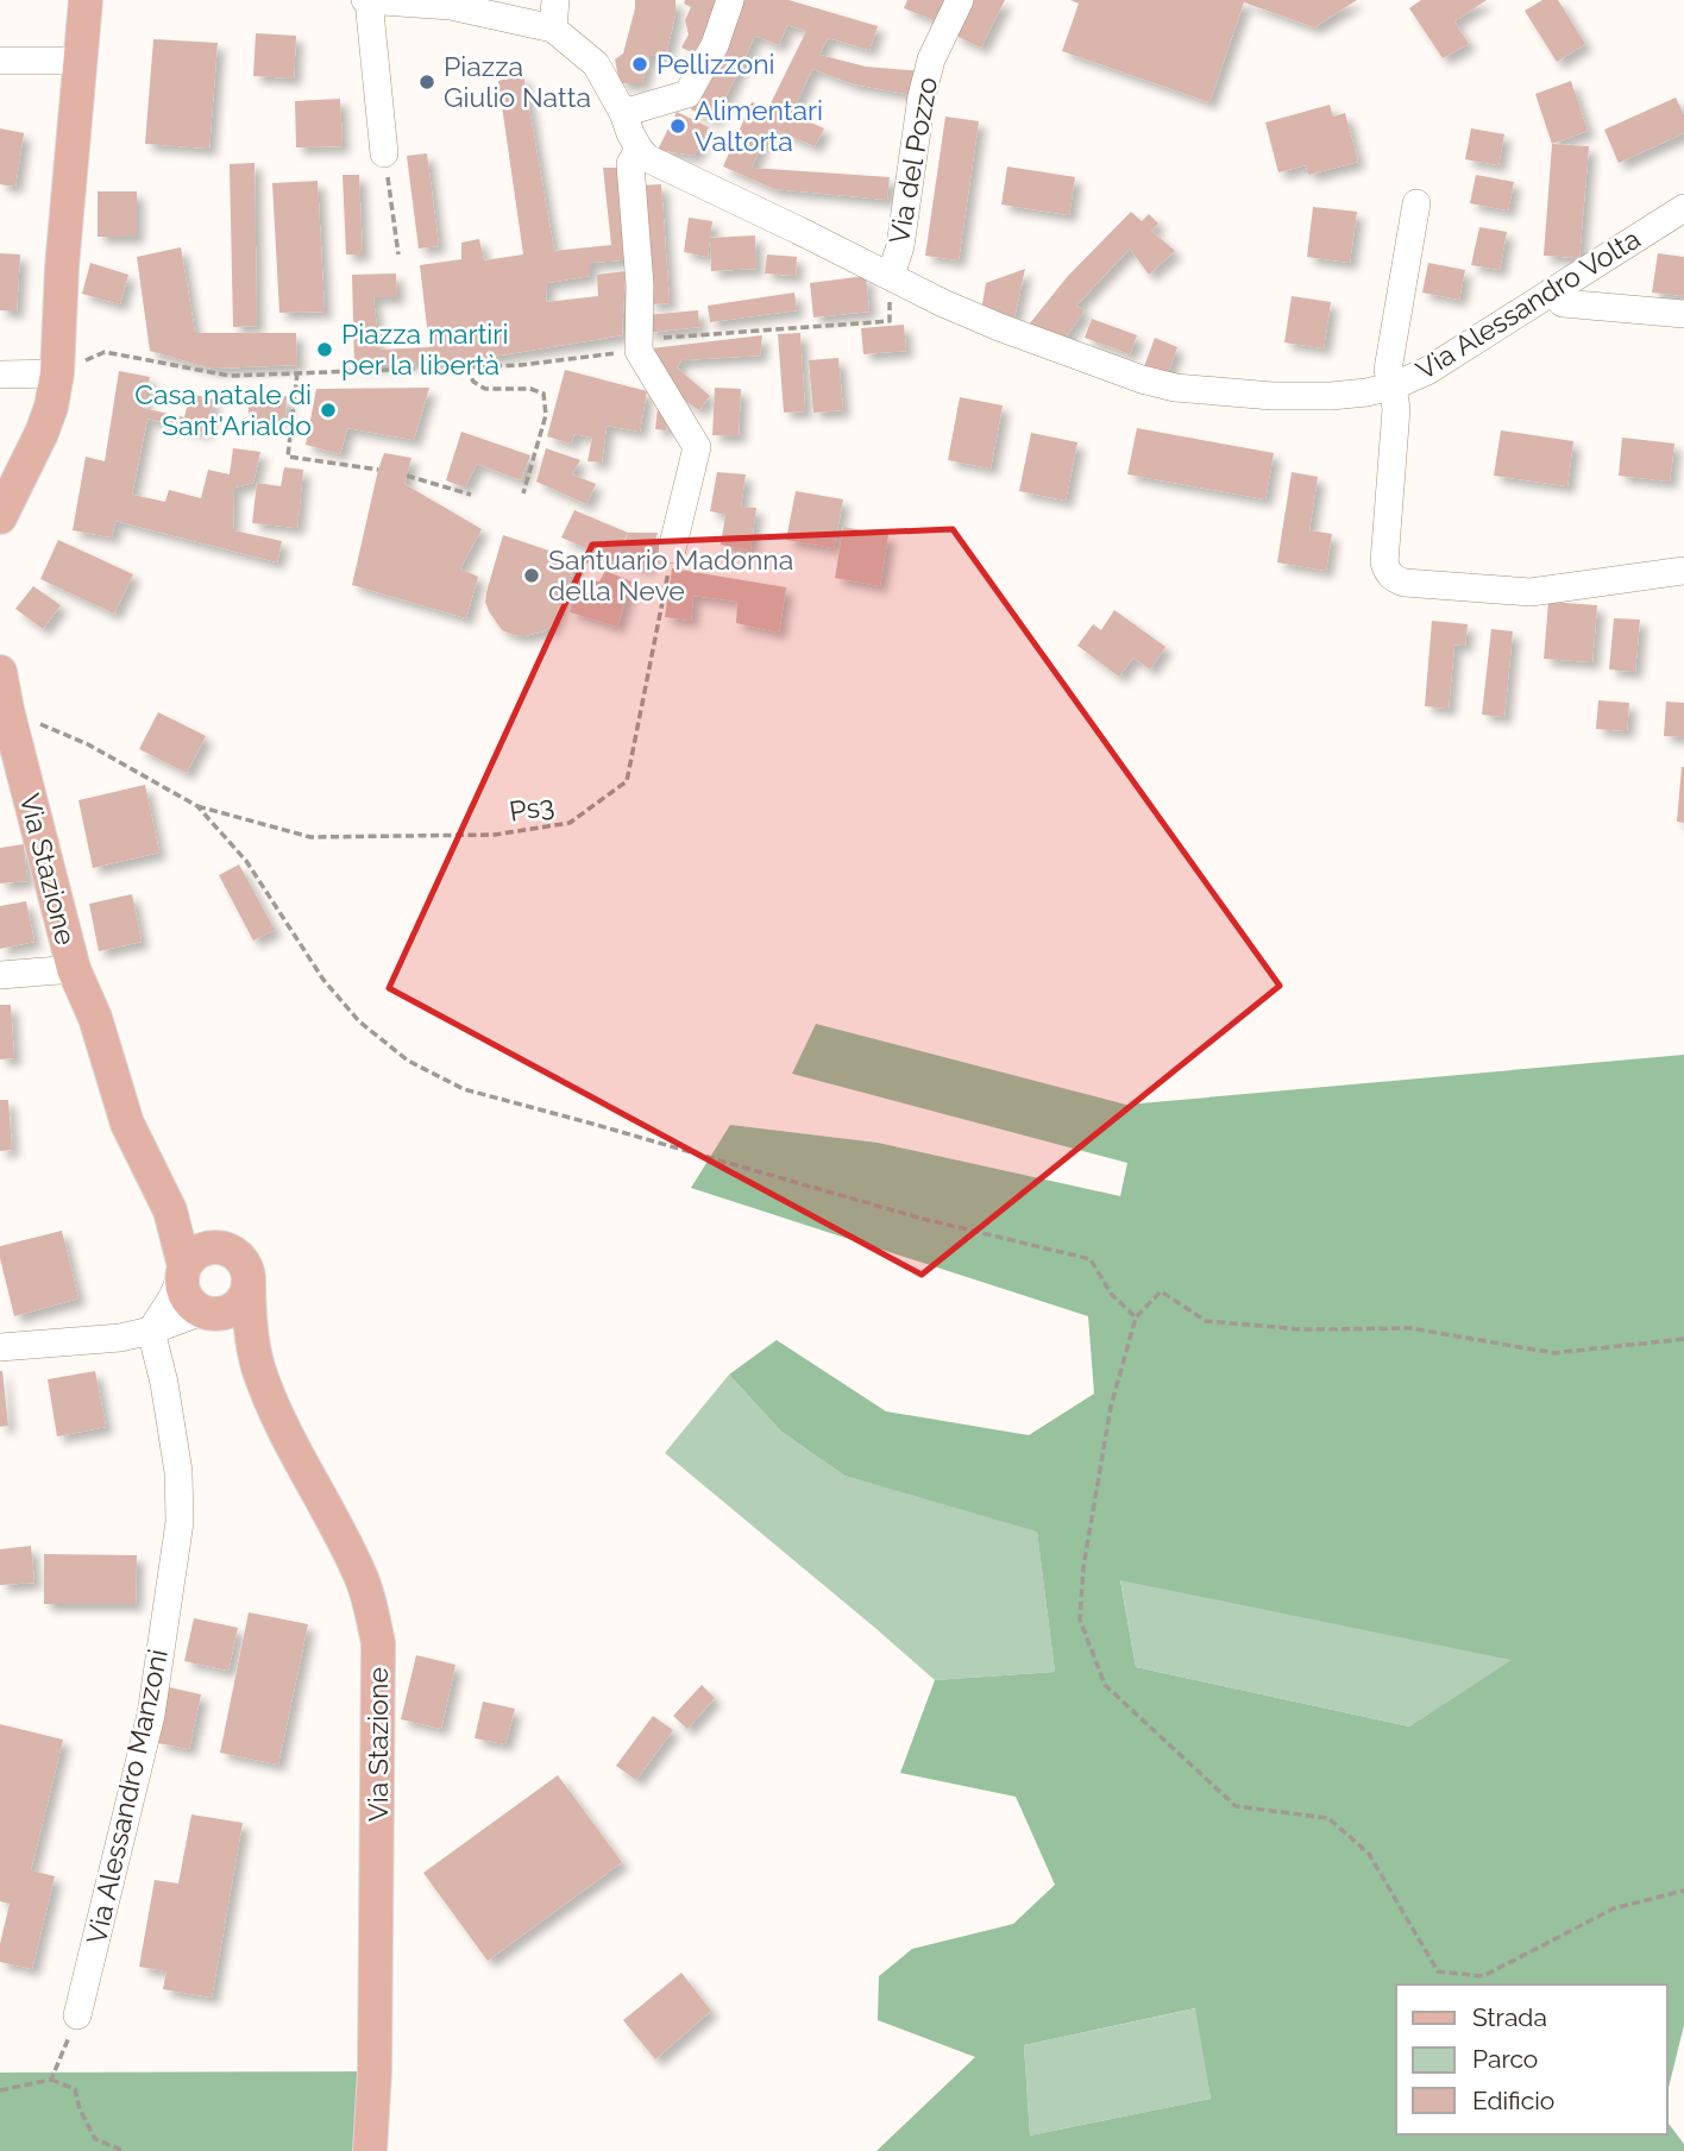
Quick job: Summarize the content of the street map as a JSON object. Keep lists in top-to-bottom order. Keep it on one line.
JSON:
{"streets":{"main road":["Via Stazione"],"street":["Via del Pozzo","Via Alessandro Volta","Via Alessandro Manzoni"],"path":["Ps3"]},"crossings":[["Via del Pozzo","Via Alessandro Volta"]],"places":["Pellizzoni","Piazza Giulio Natta","Alimentari Valtorta","Piazza martiri per la libertà","Casa natale di Sant'Arialdo","Santuario Madonna della Neve"],"legend":["Strada","Parco","Edificio"]}
